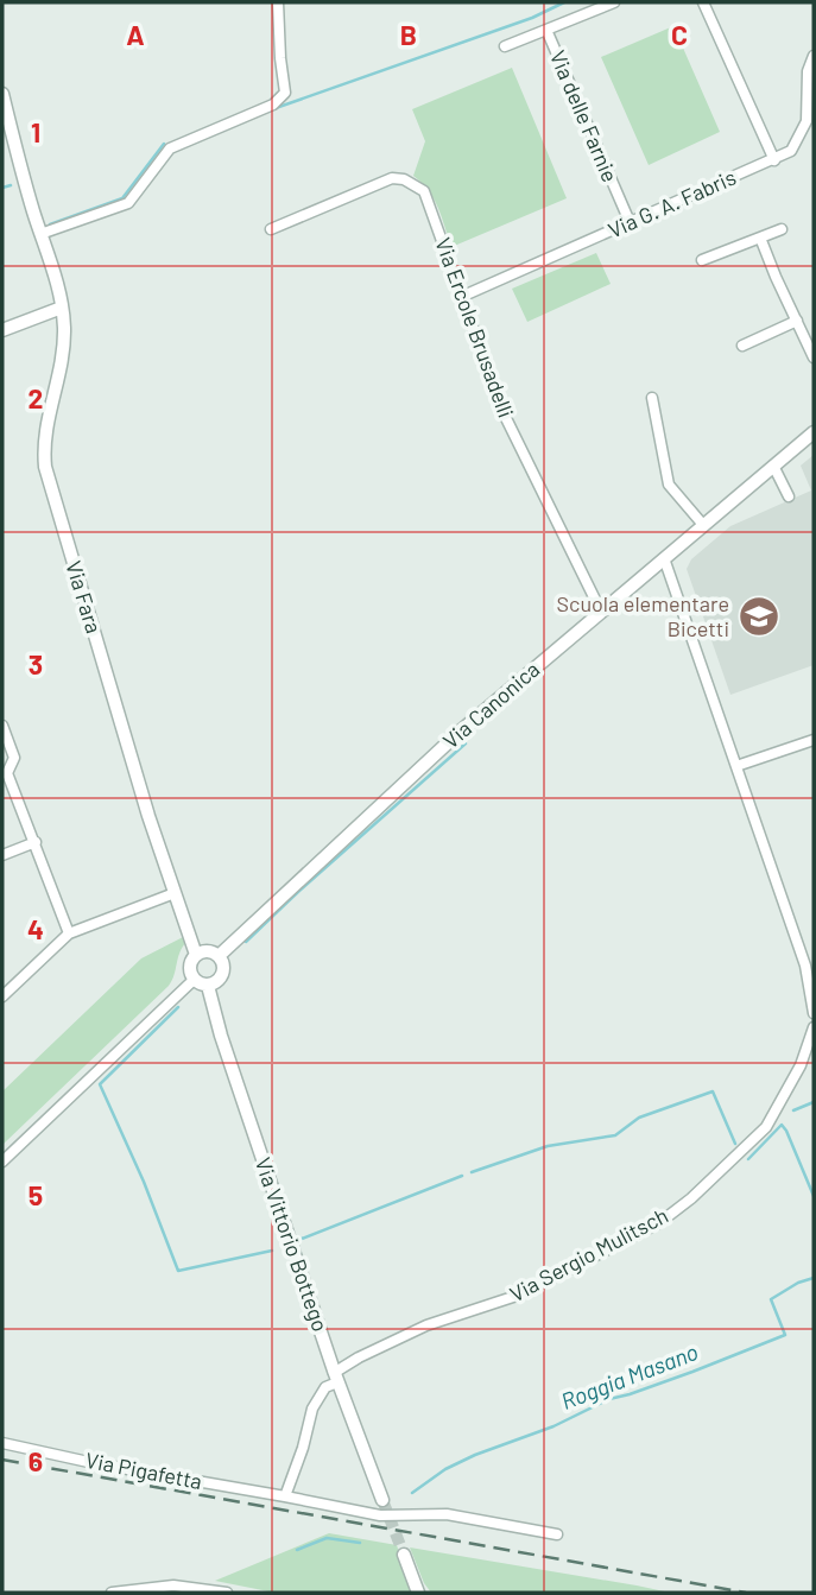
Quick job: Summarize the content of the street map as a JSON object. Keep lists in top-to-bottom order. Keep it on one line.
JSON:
{"streets":{"street":["Via delle Farnie","Via G. A. Fabris","Via Ercole Brusadelli","Via Fara","Via Canonica","Via Vittorio Bottego","Via Sergio Mulitsch","Via Pigafetta"]},"crossings":[["Via delle Farnie","Via G. A. Fabris"],["Via G. A. Fabris","Via Ercole Brusadelli"],["Via Ercole Brusadelli","Via Canonica"],["Via Fara","Via Canonica"],["Via Fara","Via Vittorio Bottego"],["Via Canonica","Via Vittorio Bottego"],["Via Vittorio Bottego","Via Sergio Mulitsch"]],"water":["Roggia Masano"],"places":{"school or university":["Scuola elementare Bicetti"]},"grid":{"columns":["A","B","C"],"rows":["1","2","3","4","5","6"]}}
